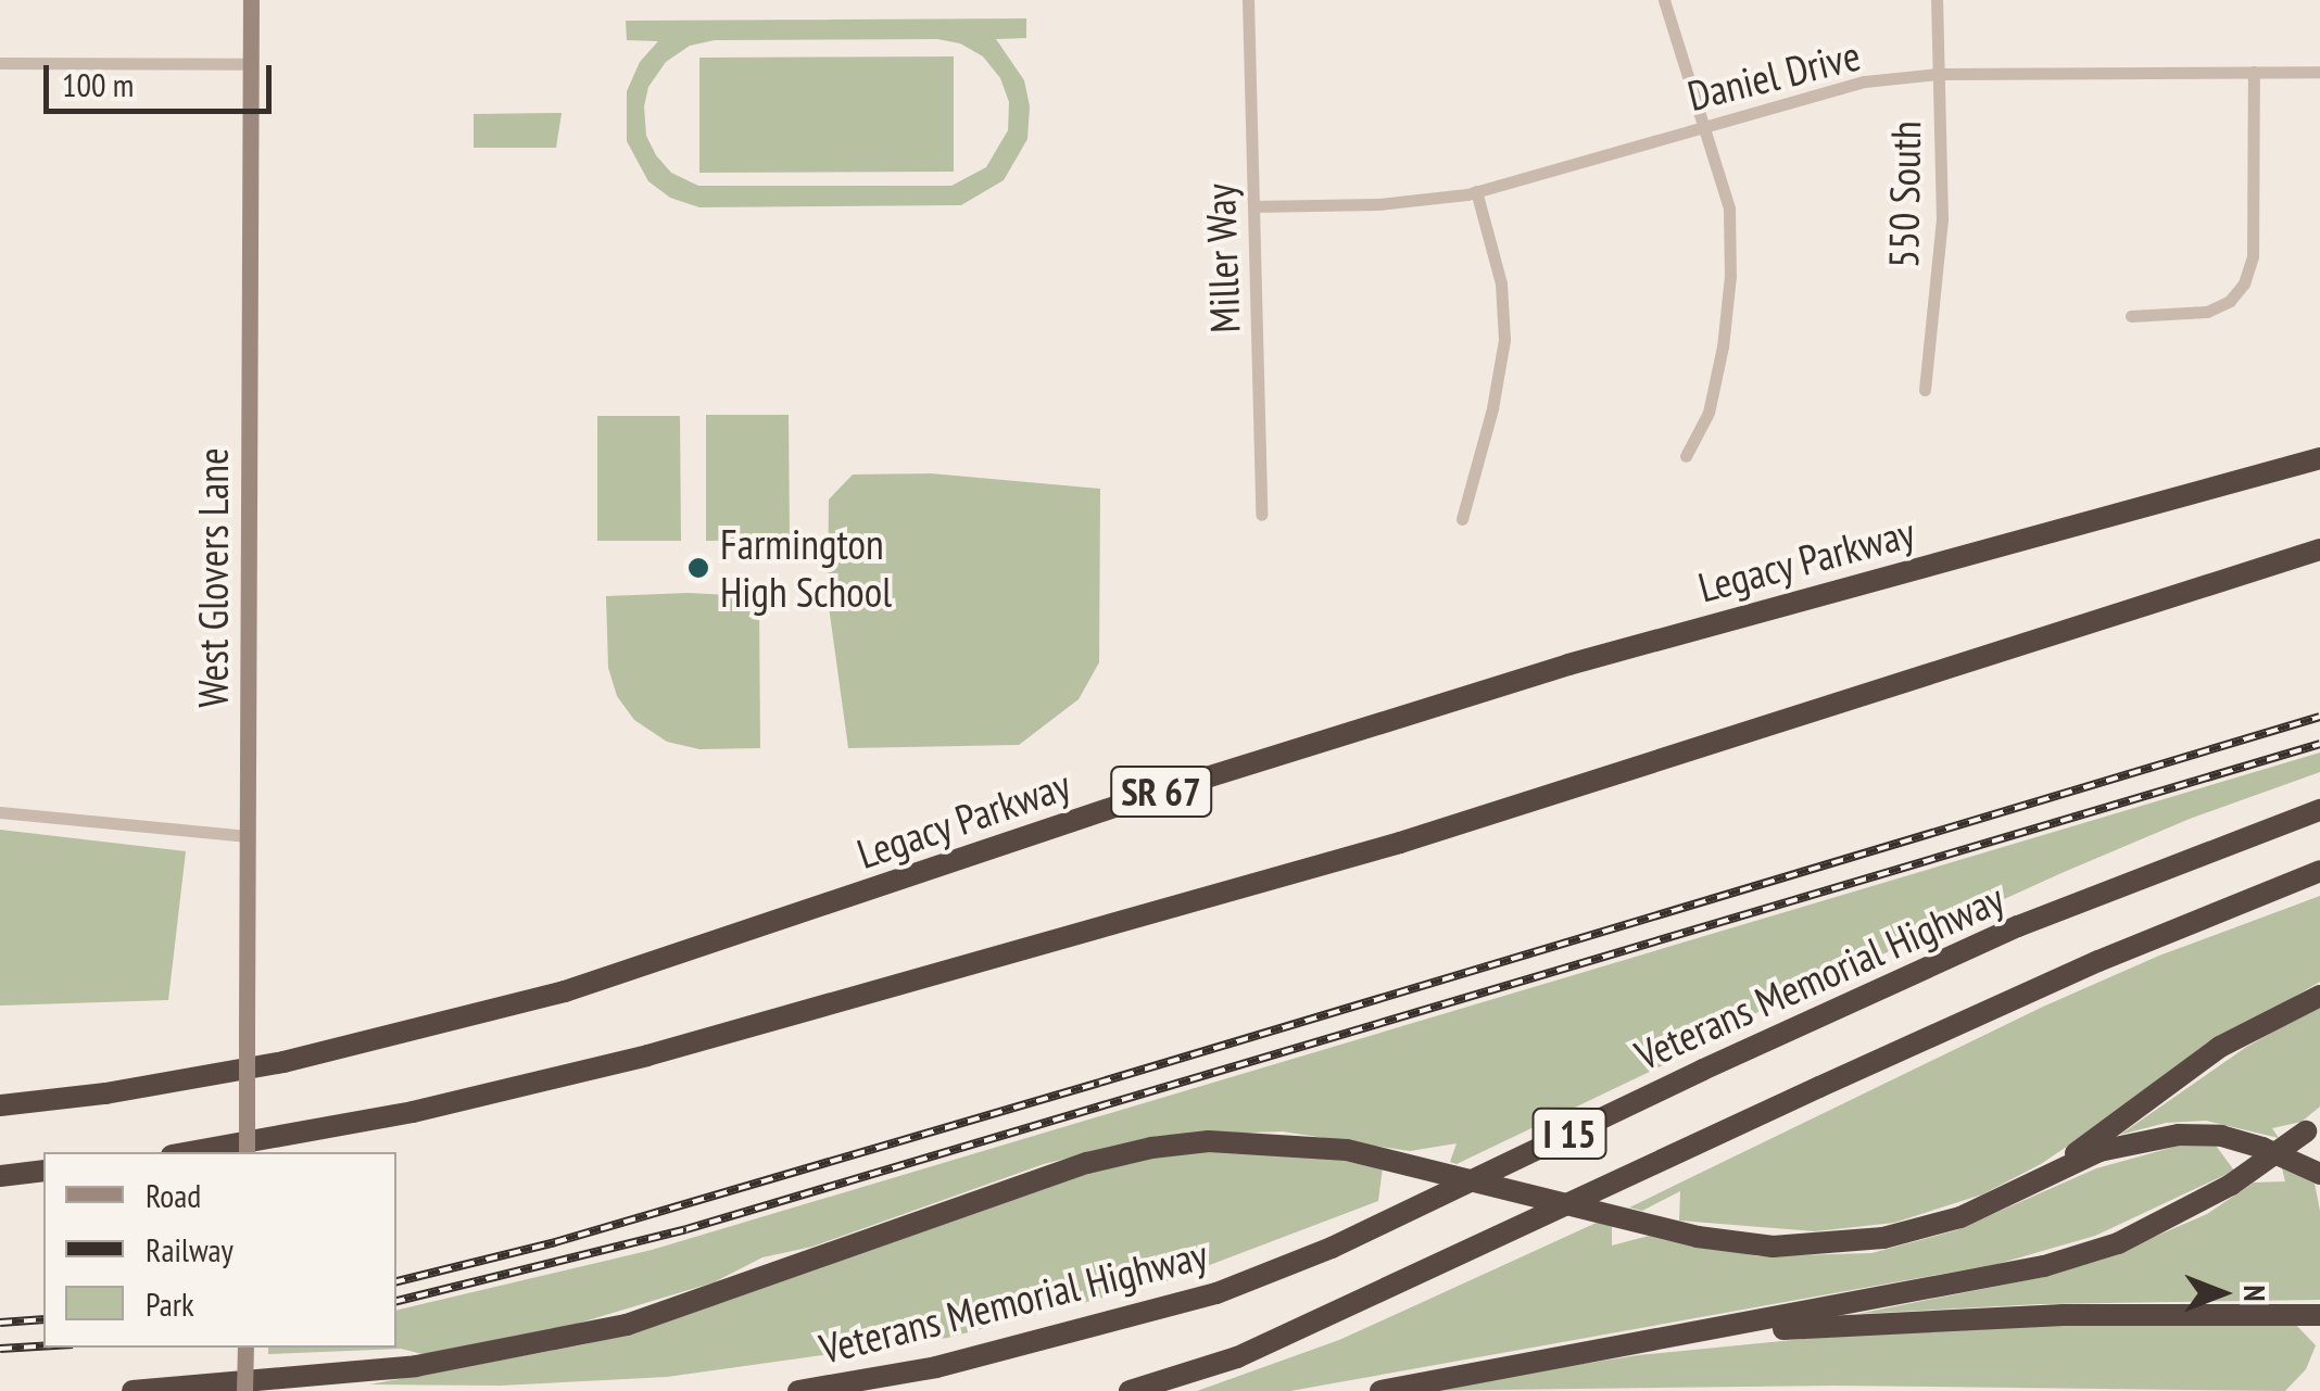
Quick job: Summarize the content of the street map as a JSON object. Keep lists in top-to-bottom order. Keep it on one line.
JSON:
{"streets":{"highway":["Legacy Parkway","SR 67","Veterans Memorial Highway","I 15"],"street":["Daniel Drive","550 South","Miller Way","West Glovers Lane"]},"crossings":[["Daniel Drive","550 South"],["Daniel Drive","Miller Way"]],"places":["Farmington High School"],"legend":["Road","Railway","Park"],"scale_bar":"100 m","north":"right"}
